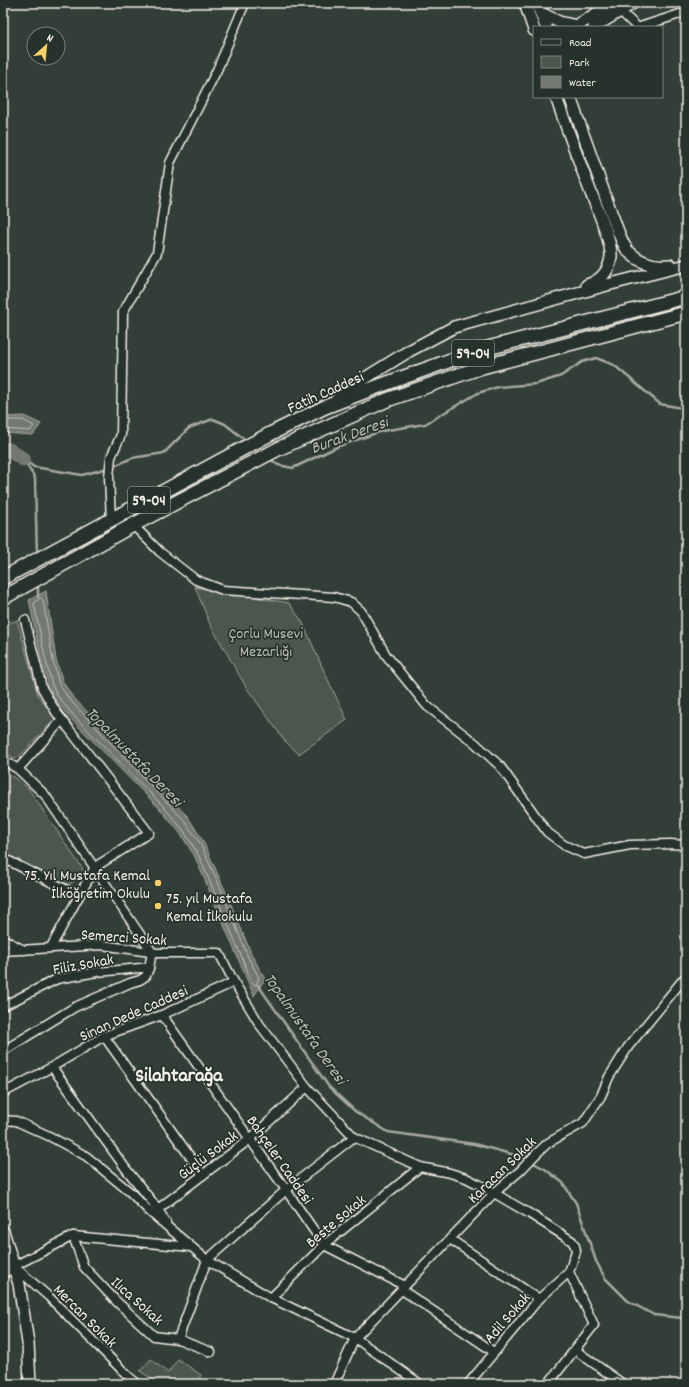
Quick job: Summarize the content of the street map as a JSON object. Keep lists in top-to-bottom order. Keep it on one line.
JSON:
{"streets":{"main road":["59-04","Fatih Caddesi"],"street":["Semerci Sokak","Filiz Sokak","Sinan Dede Caddesi","Güçlü Sokak","Bahçeler Caddesi","Karacan Sokak","Beste Sokak","Ilıca Sokak","Mercan Sokak","Adil Sokak"]},"crossings":[["59-04","Fatih Caddesi"],["Semerci Sokak","Sinan Dede Caddesi"],["Sinan Dede Caddesi","Bahçeler Caddesi"],["Güçlü Sokak","Bahçeler Caddesi"],["Bahçeler Caddesi","Karacan Sokak"],["Bahçeler Caddesi","Beste Sokak"],["Bahçeler Caddesi","Adil Sokak"]],"districts":["Silahtarağa"],"water":["Burak Deresi","Topalmustafa Deresi"],"parks":["Çorlu Musevi Mezarlığı"],"places":["75. Yıl Mustafa Kemal İlköğretim Okulu","75. yıl Mustafa Kemal İlkokulu"],"legend":["Road","Park","Water"],"north":"top right"}
